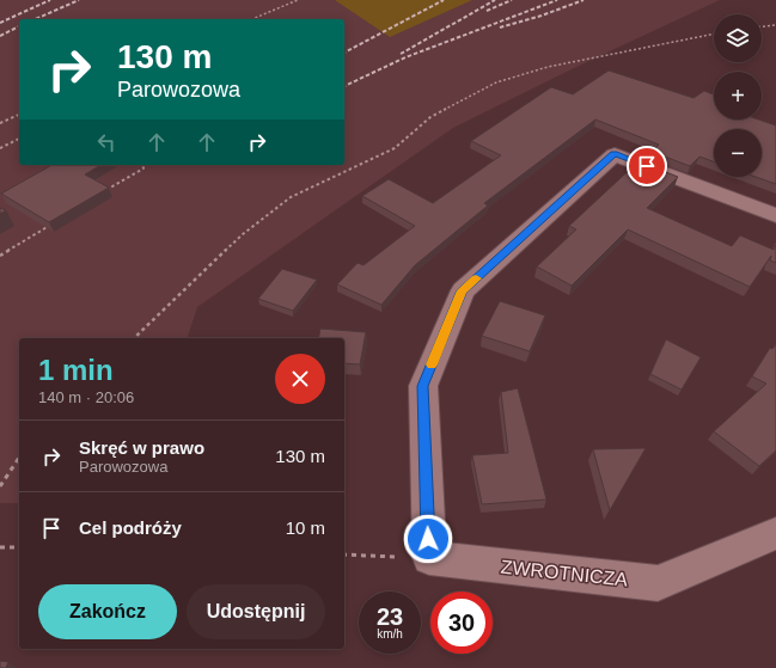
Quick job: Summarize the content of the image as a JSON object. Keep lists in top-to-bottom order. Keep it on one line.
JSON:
{"streets":{"street":["ZWROTNICZA"]},"page":{"map_buttons":["+","−"],"turn":["130 m","Parowozowa"],"heading":["1 min","140 m · 20:06"],"list":[{"name":"Skręć w prawo","note":"Parowozowa","value":"130 m"},{"name":"Cel podróży","value":"10 m"}],"buttons":["Zakończ","Udostępnij"],"speed":"23 km/h","limit":"30"}}
